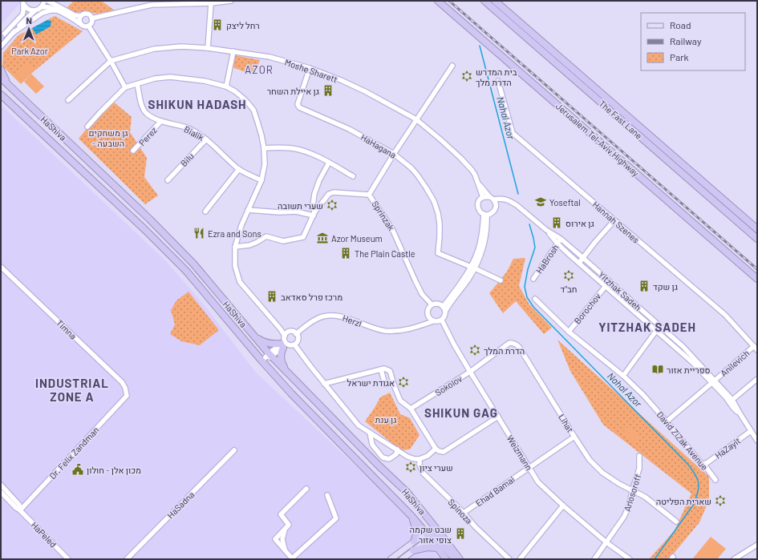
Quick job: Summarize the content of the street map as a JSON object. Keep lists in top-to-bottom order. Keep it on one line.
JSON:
{"streets":{"highway":["The Fast Lane","HaShiva","Jerusalem Tel-Aviv Highway"],"street":["Moshe Sharett","Bialik","Perez","HaHagana","Bilu","Sprinzak","Hannah Szenes","HaBrosh","Yitzhak Sadeh","Borochov","Herzl","Timna","Anilevich","Sokolov","Lihat","David ZiZak Avenue","HaZayit","Dr. Felix Zandman","Weizmann","Ehad Bamai","Arlosoroff","HaSadna","Spinoza","HaPeled"]},"crossings":[["Moshe Sharett","HaHagana"],["Moshe Sharett","Sprinzak"],["Moshe Sharett","Yitzhak Sadeh"],["Bialik","Perez"],["Bialik","Bilu"],["HaHagana","Sprinzak"],["Sprinzak","Herzl"],["Sprinzak","Weizmann"],["Hannah Szenes","Anilevich"],["HaBrosh","Yitzhak Sadeh"],["Yitzhak Sadeh","Borochov"],["Yitzhak Sadeh","Anilevich"],["Yitzhak Sadeh","HaZayit"],["Borochov","David ZiZak Avenue"],["Herzl","Weizmann"],["Timna","Dr. Felix Zandman"],["Sokolov","Lihat"],["Sokolov","Weizmann"],["Lihat","Weizmann"],["Lihat","Ehad Bamai"],["Lihat","Arlosoroff"],["David ZiZak Avenue","HaZayit"],["Dr. Felix Zandman","HaPeled"],["Weizmann","Ehad Bamai"],["Weizmann","Arlosoroff"],["Ehad Bamai","Spinoza"]],"districts":["AZOR","SHIKUN HADASH","YITZHAK SADEH","INDUSTRIAL ZONE A","SHIKUN GAG"],"water":["Nahal Azor"],"parks":["Park Azor","גן משחקים - השבעה","גן ענת"],"places":{"building":["רחל ליצק","גן איילת השחר","גן אירוס","The Plain Castle","גן שקד","מרכז פרל סאדאב","שבט שקמה צופי אזור"],"synagogue":["בית המדרש הדרת מלך","שערי תשובה","חב\"ד","הדרת המלך","אגודת ישראל","שערי ציון","שארית הפליטה"],"school or university":["Yoseftal"],"restaurant":["Ezra and Sons"],"museum":["Azor Museum"],"library":["ספריית אזור"],"public building":["מכון אלן - חולון"]},"legend":["Road","Railway","Park"],"north":"top"}
